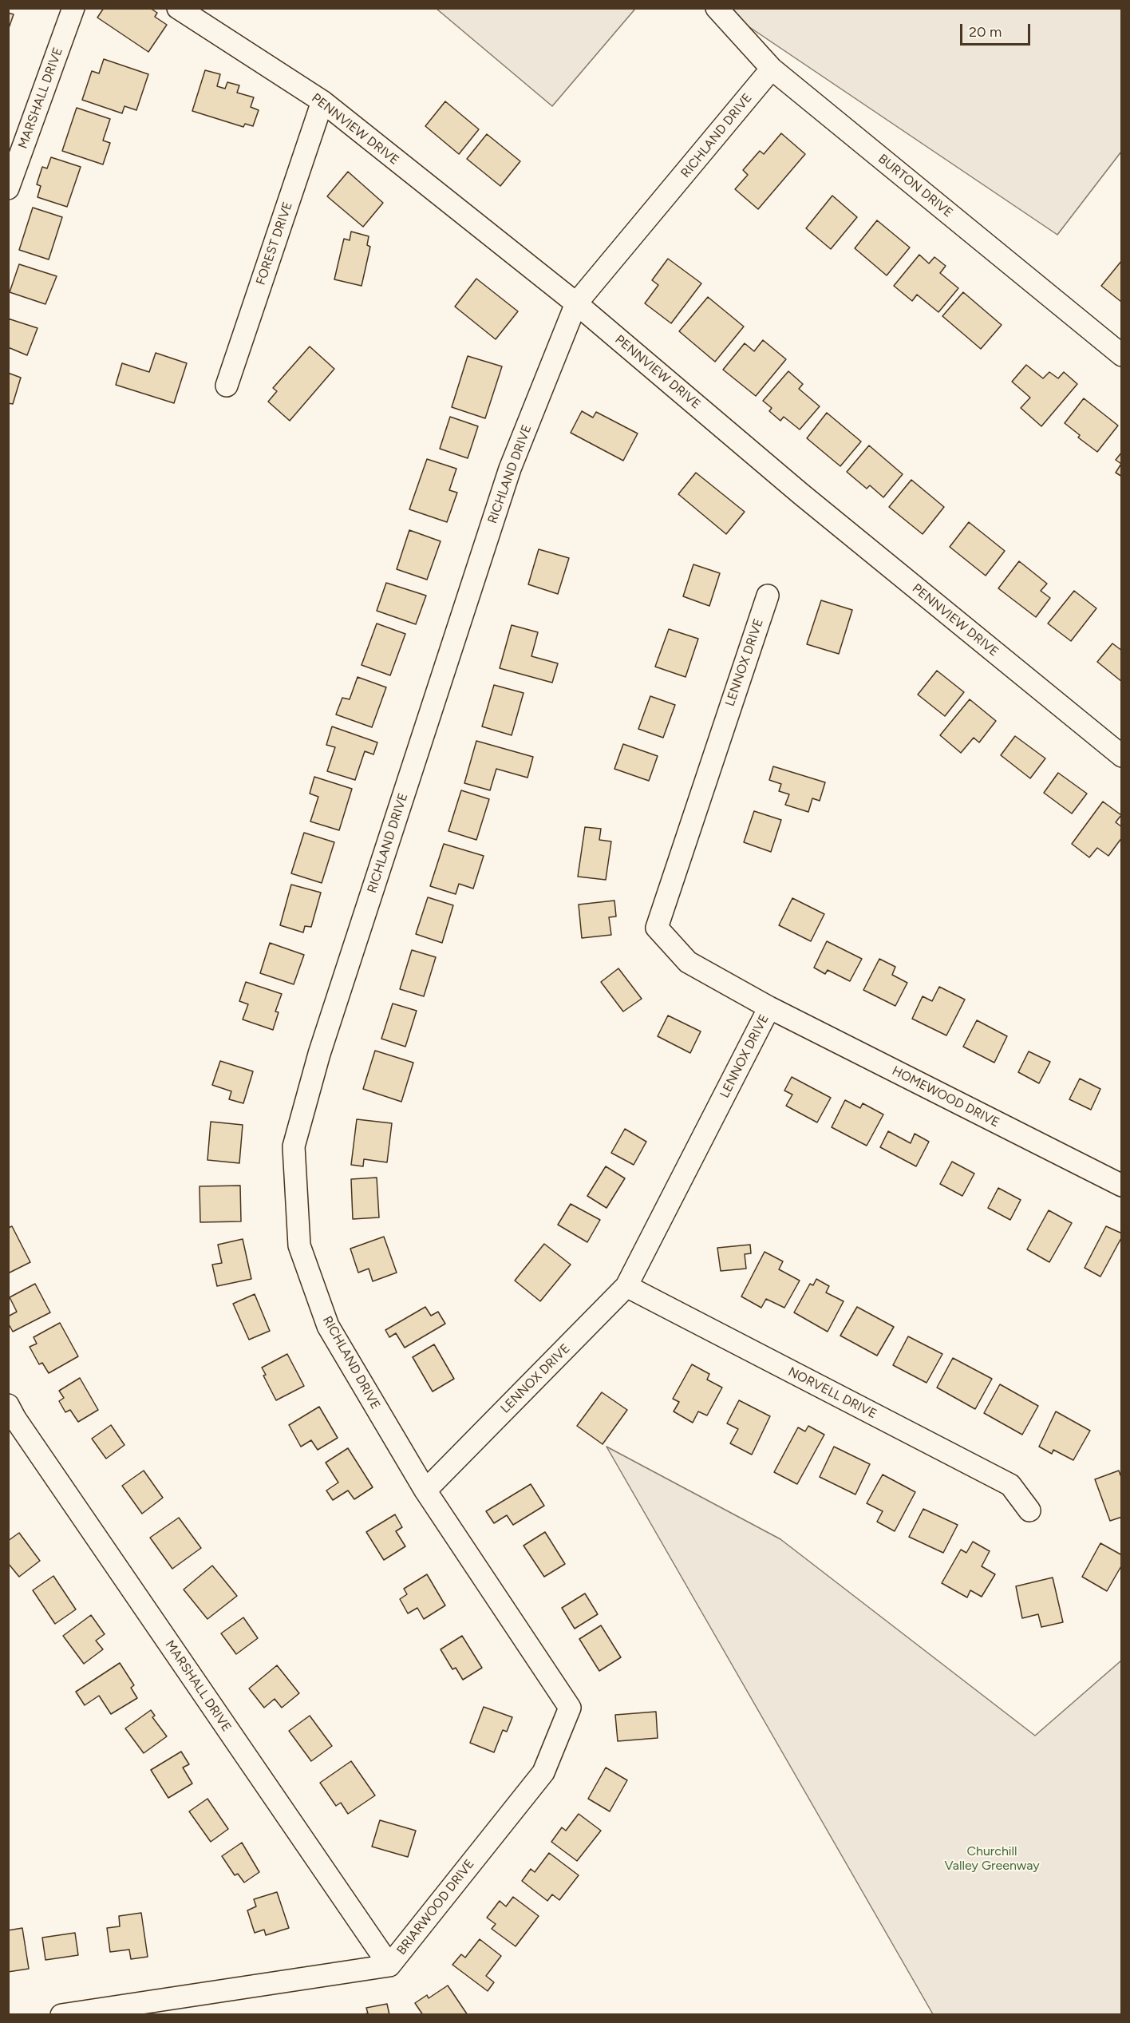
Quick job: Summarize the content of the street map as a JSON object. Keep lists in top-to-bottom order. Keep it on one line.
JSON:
{"streets":{"street":["MARSHALL DRIVE","PENNVIEW DRIVE","RICHLAND DRIVE","BURTON DRIVE","FOREST DRIVE","LENNOX DRIVE","HOMEWOOD DRIVE","NORVELL DRIVE","BRIARWOOD DRIVE"]},"crossings":[["MARSHALL DRIVE","BRIARWOOD DRIVE"],["PENNVIEW DRIVE","RICHLAND DRIVE"],["PENNVIEW DRIVE","FOREST DRIVE"],["RICHLAND DRIVE","BURTON DRIVE"],["RICHLAND DRIVE","LENNOX DRIVE"],["RICHLAND DRIVE","BRIARWOOD DRIVE"],["LENNOX DRIVE","HOMEWOOD DRIVE"],["LENNOX DRIVE","NORVELL DRIVE"]],"parks":["Churchill Valley Greenway"],"scale_bar":"20 m"}
